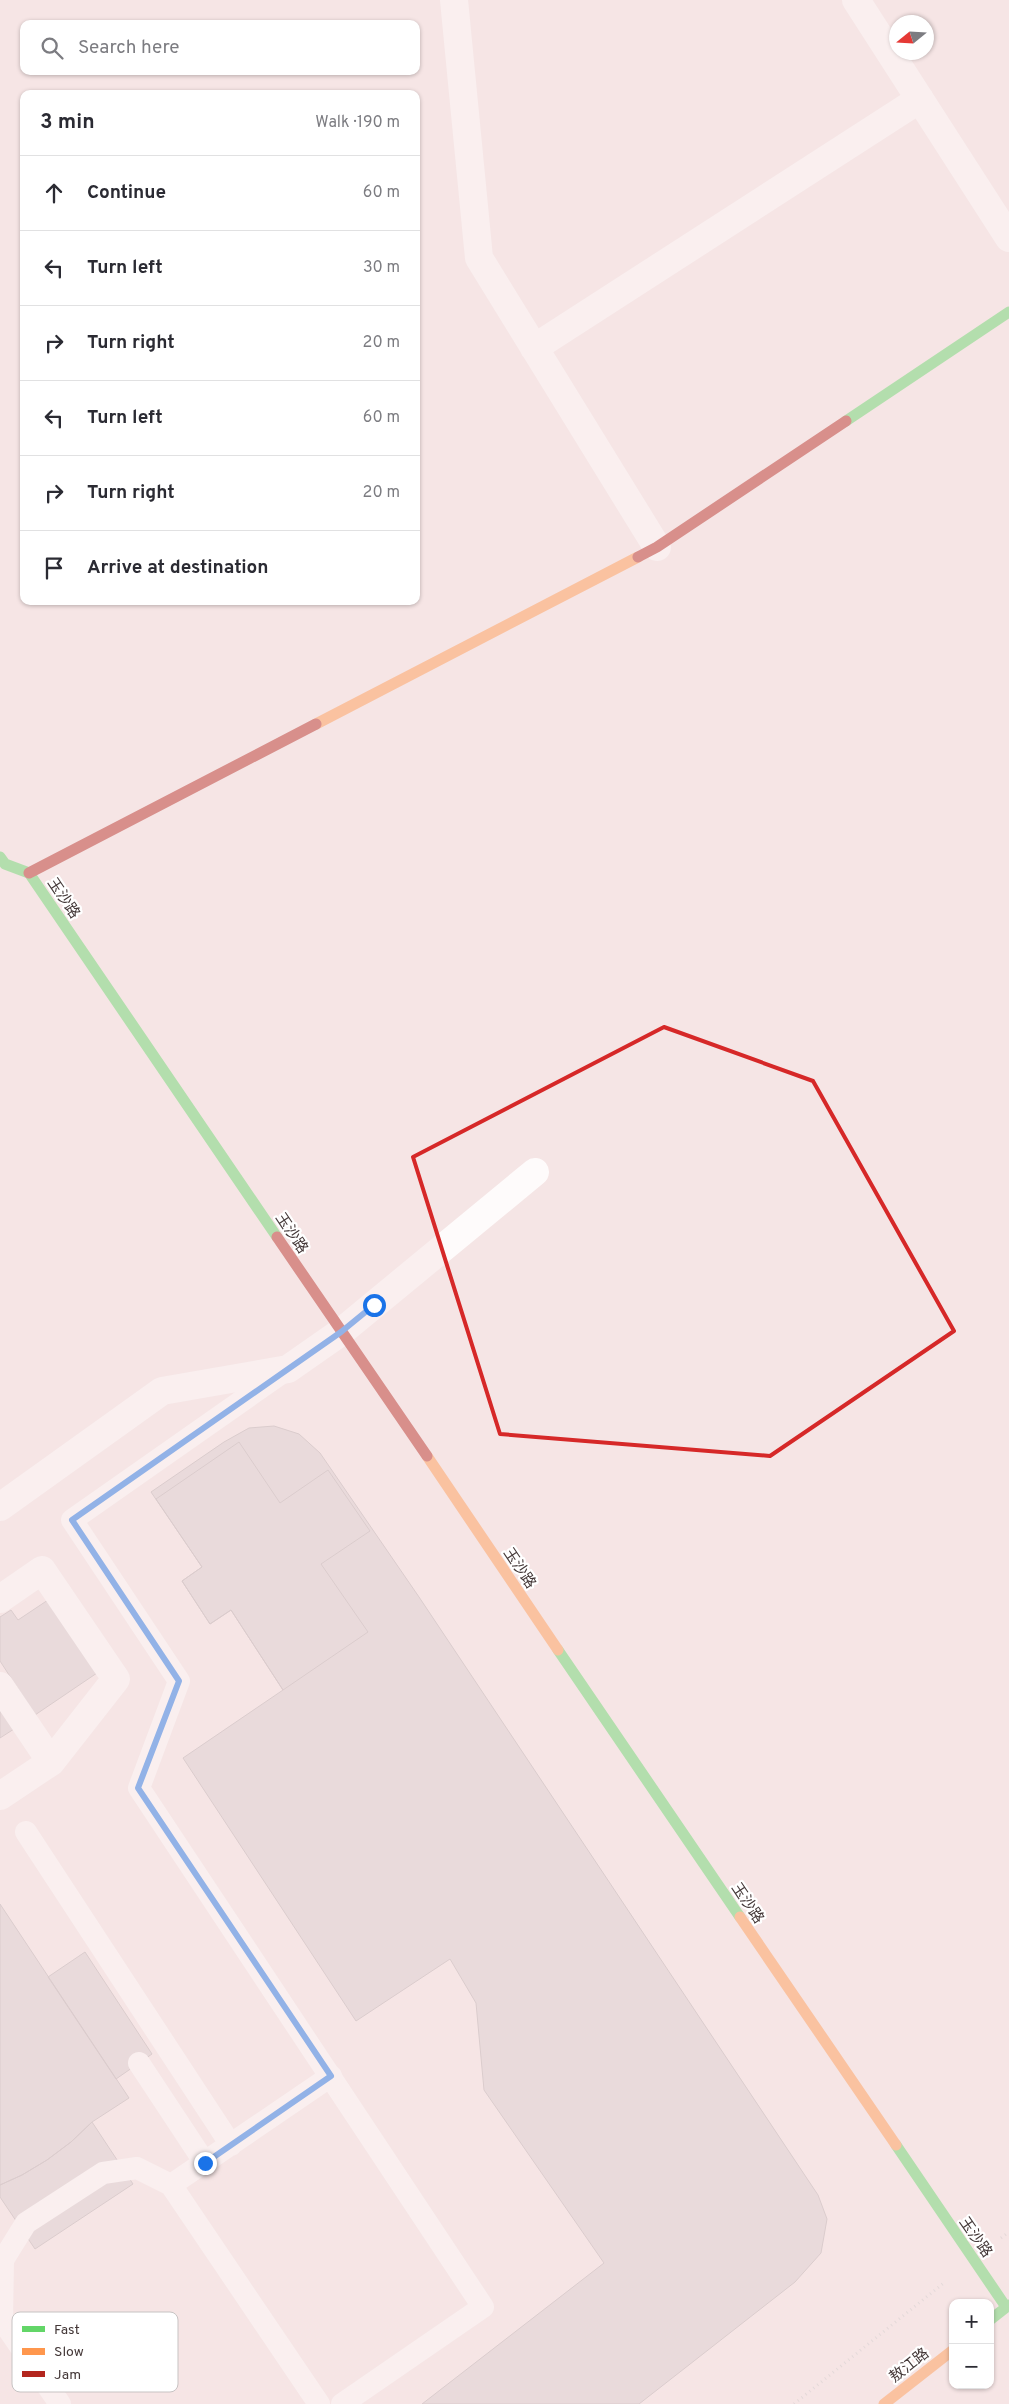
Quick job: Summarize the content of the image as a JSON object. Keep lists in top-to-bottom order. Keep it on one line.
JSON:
{"streets":{"street":["玉沙路","敖江路"]},"legend":["Fast","Slow","Jam"],"north":"left","page":{"search":"Search here","heading":["3 min","Walk · 190 m"],"list":[["Continue","60 m"],["Turn left","30 m"],["Turn right","20 m"],["Turn left","60 m"],["Turn right","20 m"],"Arrive at destination"],"map_buttons":["+","−"]}}
